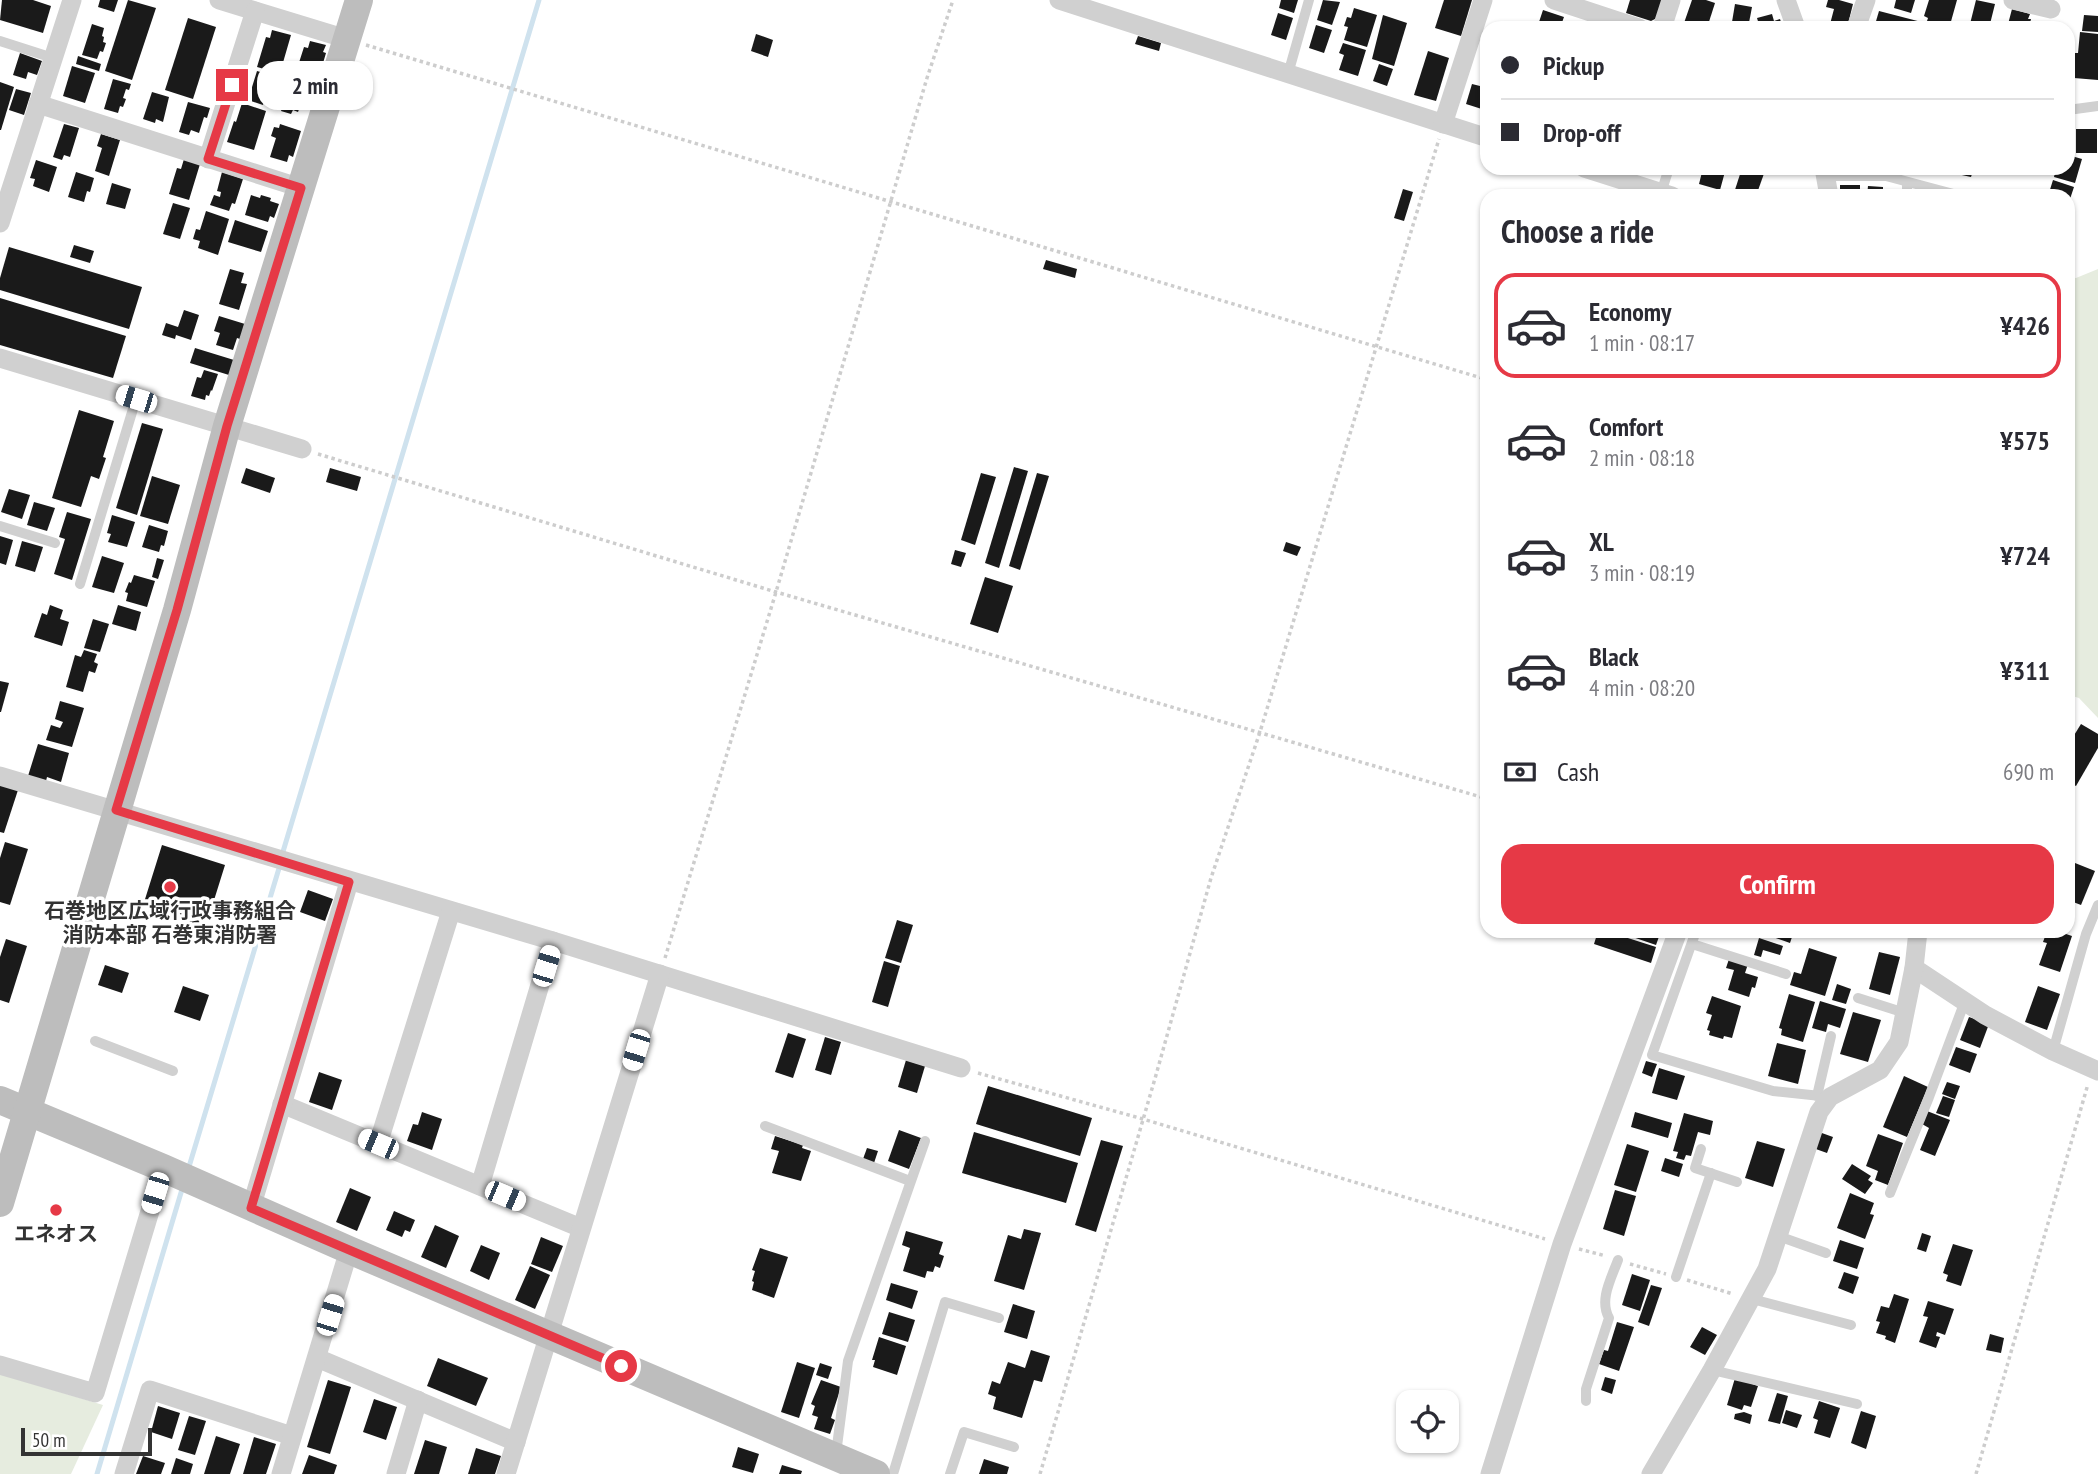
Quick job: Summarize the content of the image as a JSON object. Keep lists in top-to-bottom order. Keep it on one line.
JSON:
{"places":["石巻地区広域行政事務組合 消防本部 石巻東消防署","エネオス"],"scale_bar":"50 m","page":{"banner":["Pickup","Drop-off"],"bubble":"2 min","heading":"Choose a ride","list":[{"name":"Economy","note":"1 min · 08:17","value":"¥426"},{"name":"Comfort","note":"2 min · 08:18","value":"¥575"},{"name":"XL","note":"3 min · 08:19","value":"¥724"},{"name":"Black","note":"4 min · 08:20","value":"¥311"}],"pay":["Cash","690 m"],"buttons":"Confirm","scale":"50 m"}}
